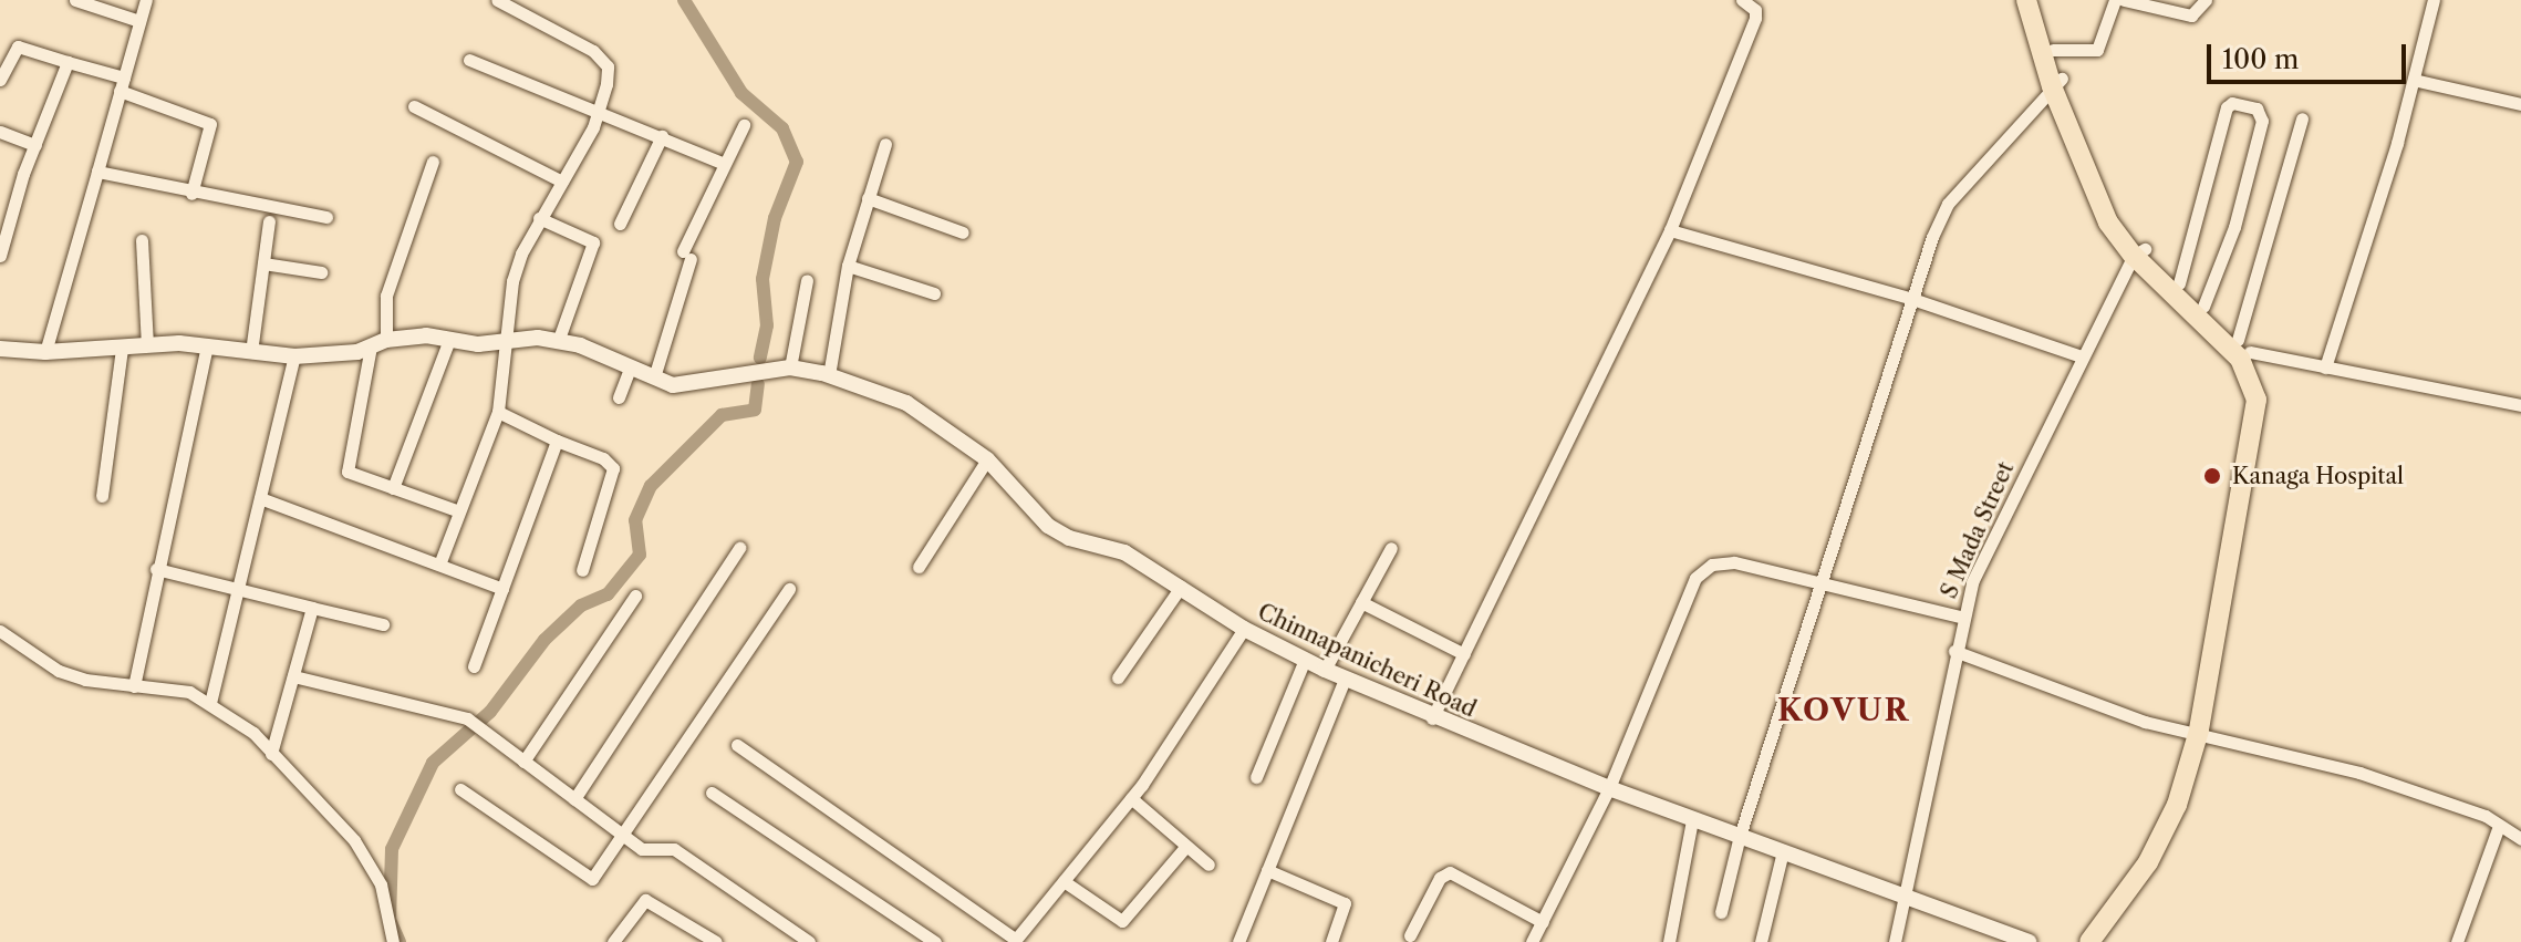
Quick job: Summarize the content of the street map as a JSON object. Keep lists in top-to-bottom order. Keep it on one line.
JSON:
{"streets":{"street":["S Mada Street","Chinnapanicheri Road"]},"crossings":[["S Mada Street","Chinnapanicheri Road"]],"districts":["KOVUR"],"places":["Kanaga Hospital"],"scale_bar":"100 m"}
